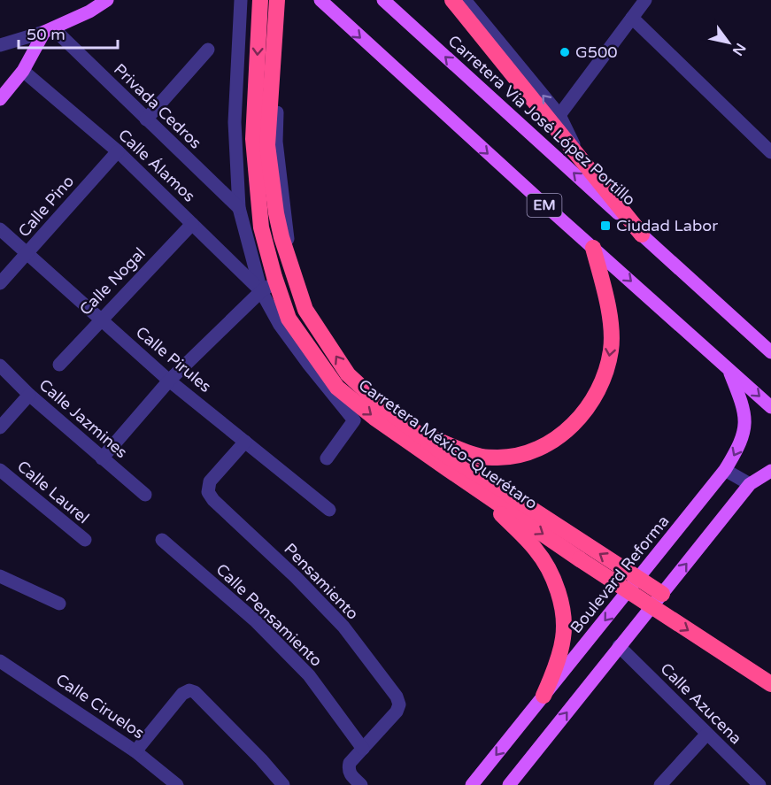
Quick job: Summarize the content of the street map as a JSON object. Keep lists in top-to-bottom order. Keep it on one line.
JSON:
{"streets":{"highway":["Carretera México-Querétaro"],"main road":["Carretera Vía José López Portillo","EM","Boulevard Reforma"],"street":["Privada Cedros","Calle Álamos","Calle Pino","Calle Nogal","Calle Pirules","Calle Jazmines","Calle Laurel","Pensamiento","Calle Pensamiento","Calle Azucena","Calle Ciruelos"]},"crossings":[["Calle Álamos","Calle Pino"],["Calle Álamos","Calle Nogal"],["EM","Boulevard Reforma"],["Calle Pino","Calle Pirules"],["Calle Nogal","Calle Pirules"],["Calle Pirules","Pensamiento"],["Carretera México-Querétaro","Boulevard Reforma"],["Pensamiento","Calle Pensamiento"]],"places":{"other":["G500"],"transit":["Ciudad Labor"]},"scale_bar":"50 m","north":"bottom right"}
